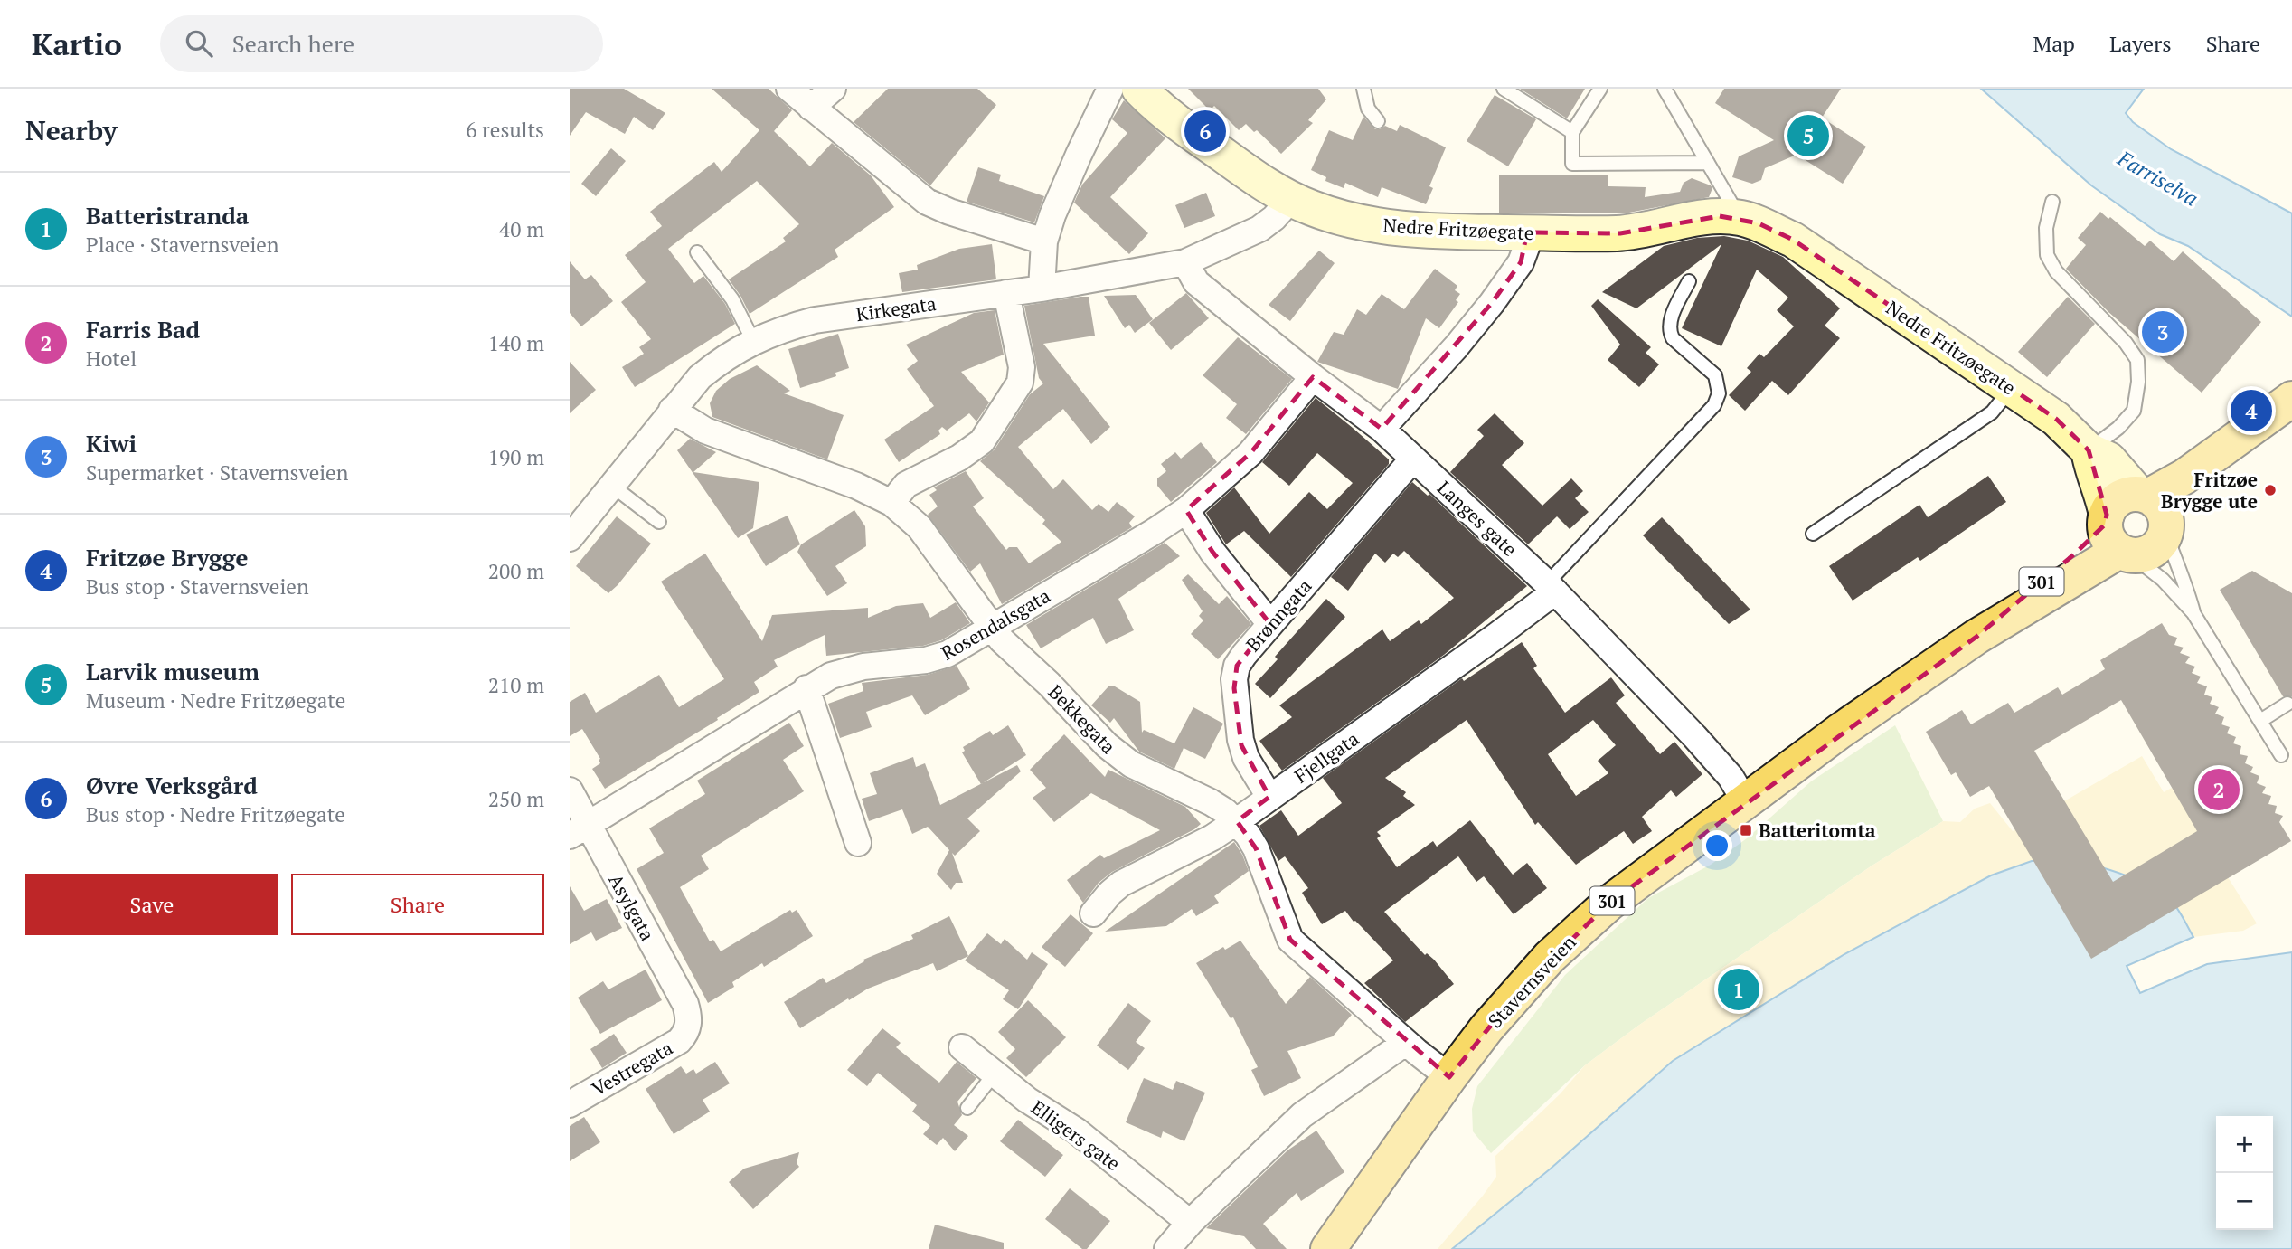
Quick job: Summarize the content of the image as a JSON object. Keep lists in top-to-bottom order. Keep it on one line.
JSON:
{"streets":{"main road":["Nedre Fritzøegate","301","Stavernsveien"],"street":["Kirkegata","Langes gate","Brønngata","Rosendalsgata","Bekkegata","Fjellgata","Asylgata","Vestregata","Elligers gate"]},"crossings":[["Nedre Fritzøegate","Kirkegata"],["Nedre Fritzøegate","301"],["Nedre Fritzøegate","Stavernsveien"],["Kirkegata","Langes gate"],["Kirkegata","Bekkegata"],["Langes gate","Brønngata"],["Langes gate","Rosendalsgata"],["Langes gate","Fjellgata"],["Langes gate","Stavernsveien"],["301","Stavernsveien"],["Brønngata","Fjellgata"],["Rosendalsgata","Bekkegata"],["Rosendalsgata","Asylgata"],["Bekkegata","Fjellgata"],["Bekkegata","Stavernsveien"],["Asylgata","Vestregata"]],"water":["Farriselva"],"places":{"other":["Fritzøe Brygge ute"],"transit":["Batteritomta"]},"page":{"header":"Kartio","search":"Search here","nav":["Map","Layers","Share"],"heading":["Nearby","6 results"],"pins":["6","5","3","4","2","1"],"list":[{"mark":"1","name":"Batteristranda","note":"Place · Stavernsveien","value":"40 m"},{"mark":"2","name":"Farris Bad","note":"Hotel","value":"140 m"},{"mark":"3","name":"Kiwi","note":"Supermarket · Stavernsveien","value":"190 m"},{"mark":"4","name":"Fritzøe Brygge","note":"Bus stop · Stavernsveien","value":"200 m"},{"mark":"5","name":"Larvik museum","note":"Museum · Nedre Fritzøegate","value":"210 m"},{"mark":"6","name":"Øvre Verksgård","note":"Bus stop · Nedre Fritzøegate","value":"250 m"}],"buttons":["Save","Share"],"map_buttons":["+","−"]}}
